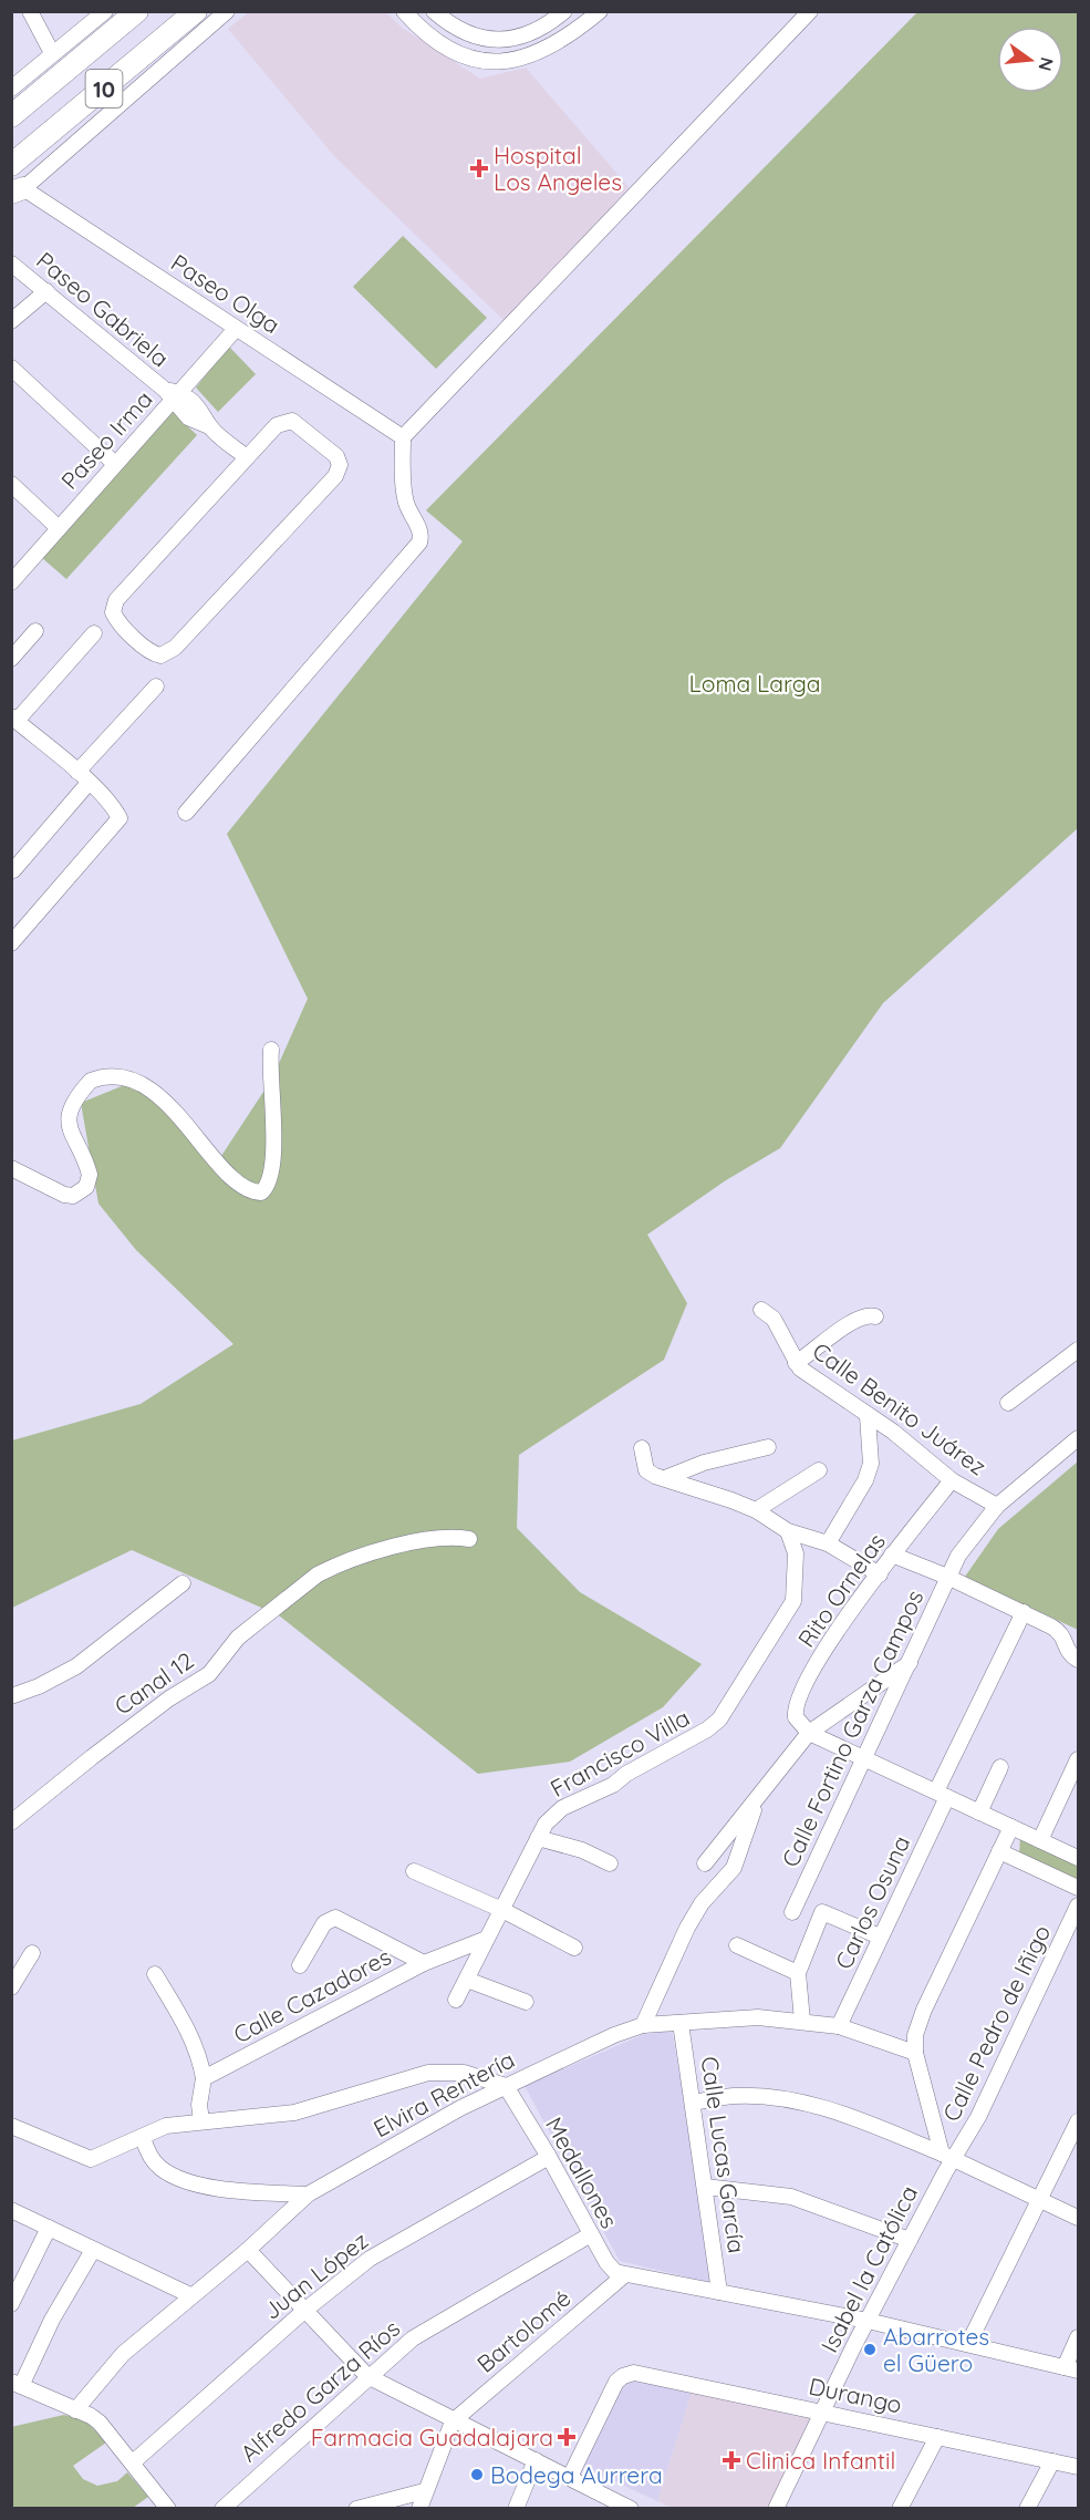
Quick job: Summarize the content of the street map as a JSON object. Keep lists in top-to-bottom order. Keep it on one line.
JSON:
{"streets":{"highway":["10"],"street":["Paseo Olga","Paseo Gabriela","Paseo Irma","Calle Benito Juárez","Rito Ornelas","Canal 12","Calle Fortino Garza Campos","Francisco Villa","Carlos Osuna","Calle Cazadores","Calle Pedro de Iñigo","Elvira Rentería","Calle Lucas García","Medallones","Isabel la Católica","Juan López","Bartolomé","Alfredo Garza Ríos","Durango"]},"crossings":[["Paseo Olga","Paseo Irma"],["Paseo Gabriela","Paseo Irma"],["Calle Benito Juárez","Rito Ornelas"],["Calle Benito Juárez","Calle Fortino Garza Campos"],["Carlos Osuna","Elvira Rentería"],["Calle Pedro de Iñigo","Isabel la Católica"],["Elvira Rentería","Calle Lucas García"],["Elvira Rentería","Medallones"],["Medallones","Juan López"],["Medallones","Bartolomé"],["Medallones","Alfredo Garza Ríos"],["Isabel la Católica","Durango"]],"parks":["Loma Larga"],"places":{"health":["Hospital Los Angeles","Farmacia Guadalajara","Clinica Infantil"],"other":["Abarrotes el Güero","Bodega Aurrera"]},"north":"right"}
